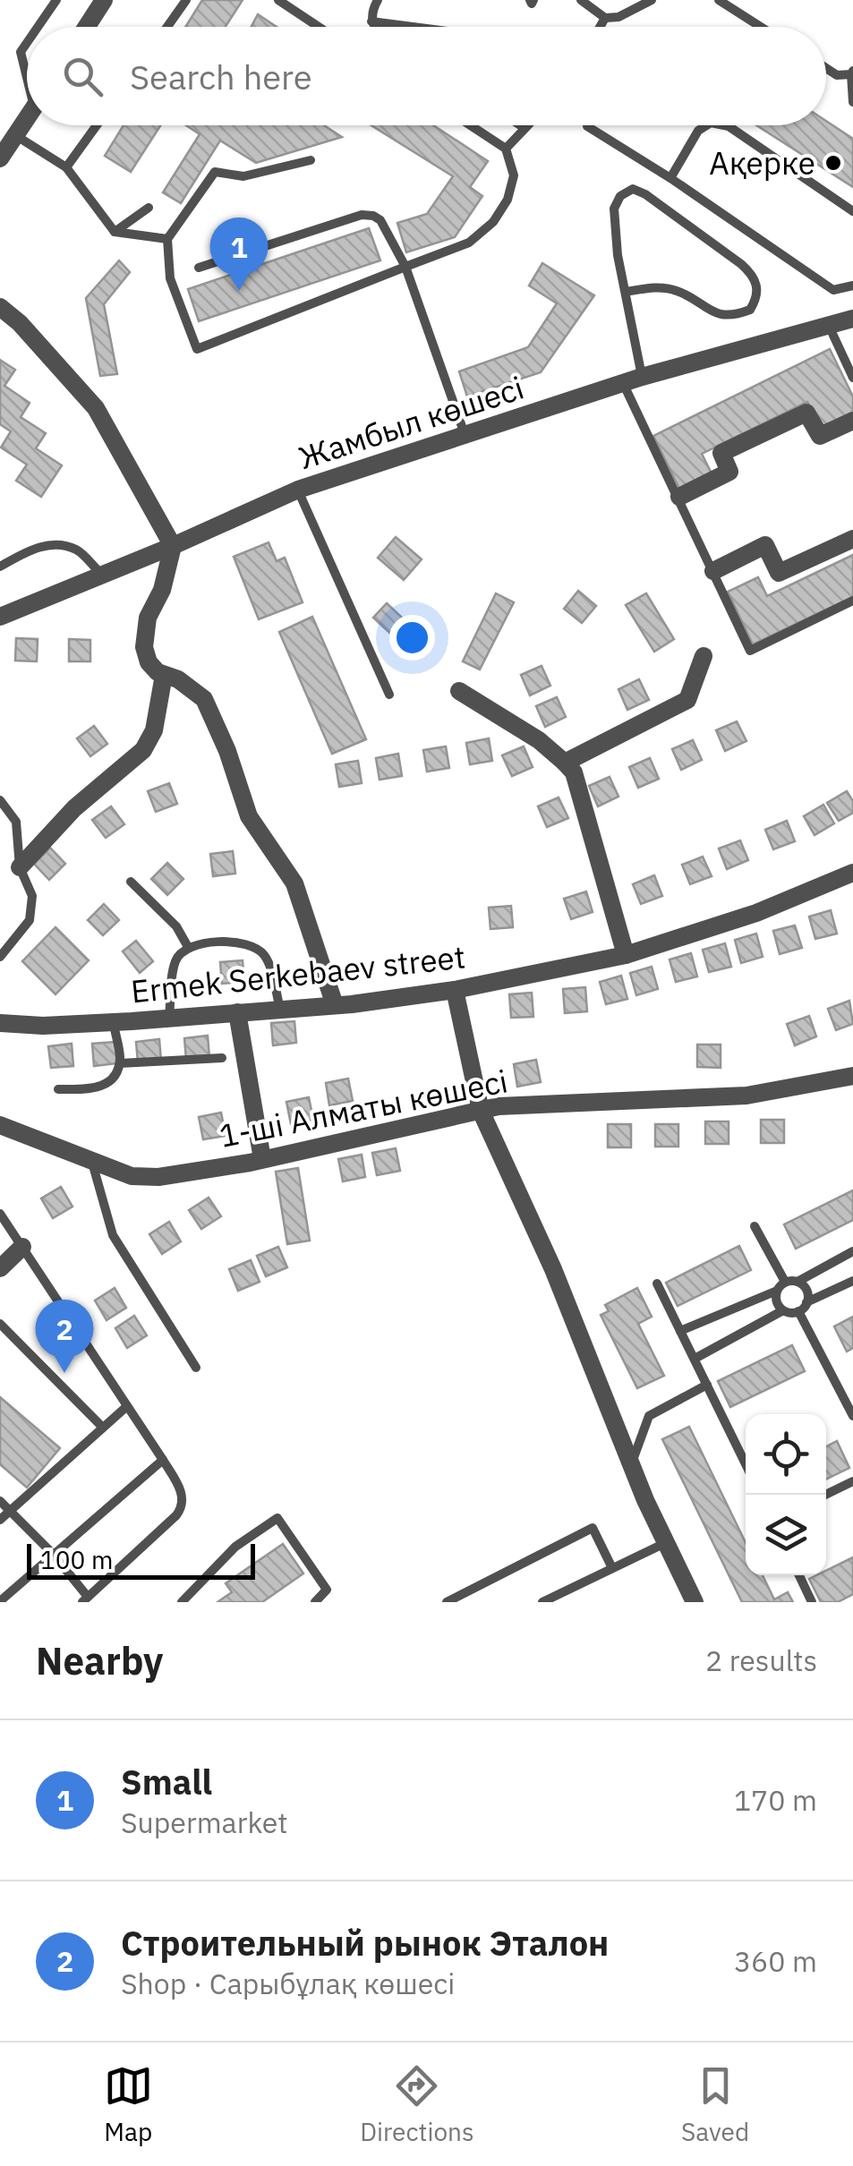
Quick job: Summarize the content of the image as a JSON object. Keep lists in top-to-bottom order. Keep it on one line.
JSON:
{"streets":{"street":["Жамбыл көшесі","Ermek Serkebaev street","1-ші Алматы көшесі"]},"places":["Ақерке"],"scale_bar":"100 m","page":{"search":"Search here","pins":["1","2"],"scale":"100 m","heading":["Nearby","2 results"],"list":[{"mark":"1","name":"Small","note":"Supermarket","value":"170 m"},{"mark":"2","name":"Строительный рынок Эталон","note":"Shop · Сарыбұлақ көшесі","value":"360 m"}],"nav":["Map","Directions","Saved"]}}
